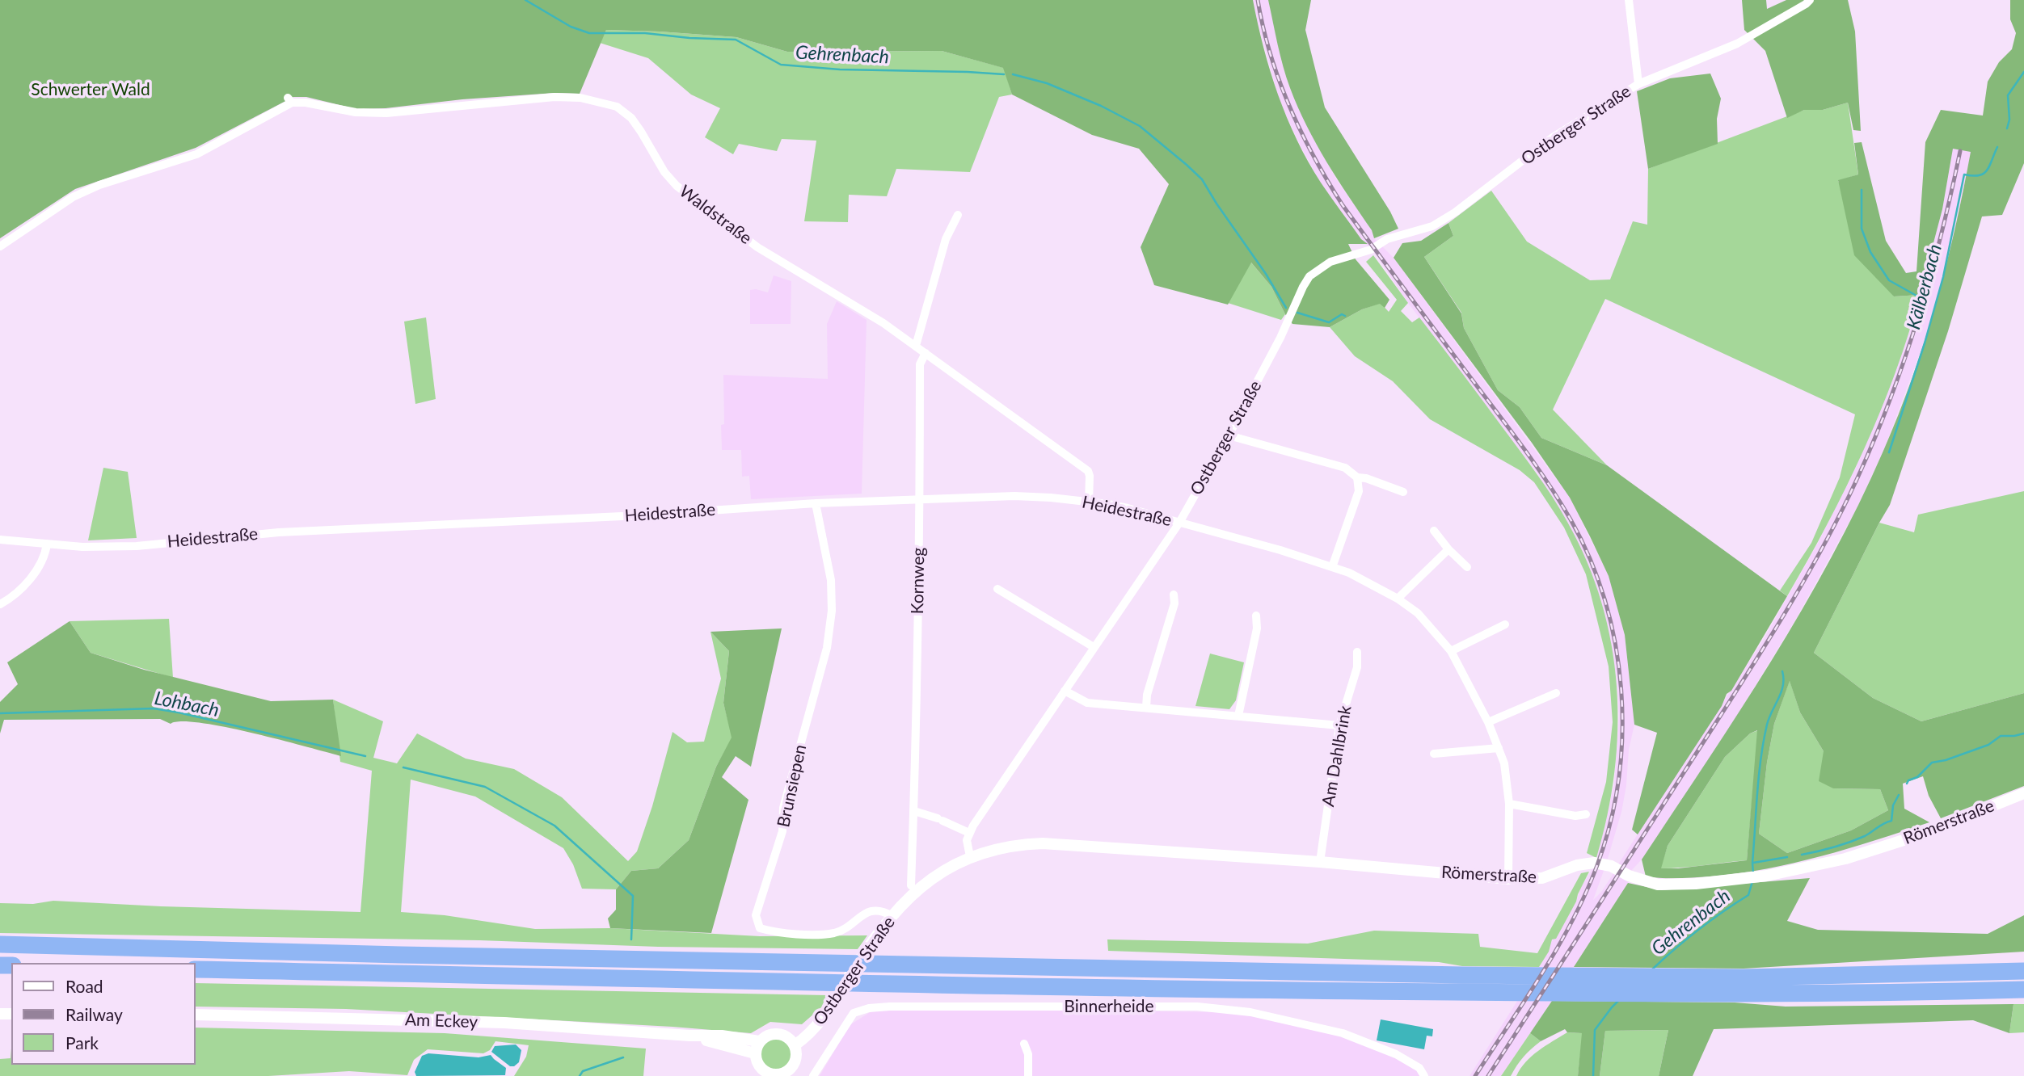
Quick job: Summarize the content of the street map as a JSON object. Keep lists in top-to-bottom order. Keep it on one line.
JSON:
{"streets":{"street":["Ostberger Straße","Waldstraße","Heidestraße","Kornweg","Am Dahlbrink","Brunsiepen","Römerstraße","Binnerheide","Am Eckey"]},"crossings":[["Ostberger Straße","Heidestraße"],["Ostberger Straße","Brunsiepen"],["Ostberger Straße","Römerstraße"],["Ostberger Straße","Am Eckey"],["Waldstraße","Heidestraße"],["Waldstraße","Kornweg"],["Heidestraße","Kornweg"],["Heidestraße","Brunsiepen"],["Heidestraße","Römerstraße"],["Am Dahlbrink","Römerstraße"]],"water":["Gehrenbach","Kälberbach","Lohbach"],"parks":["Schwerter Wald"],"legend":["Road","Railway","Park"]}
